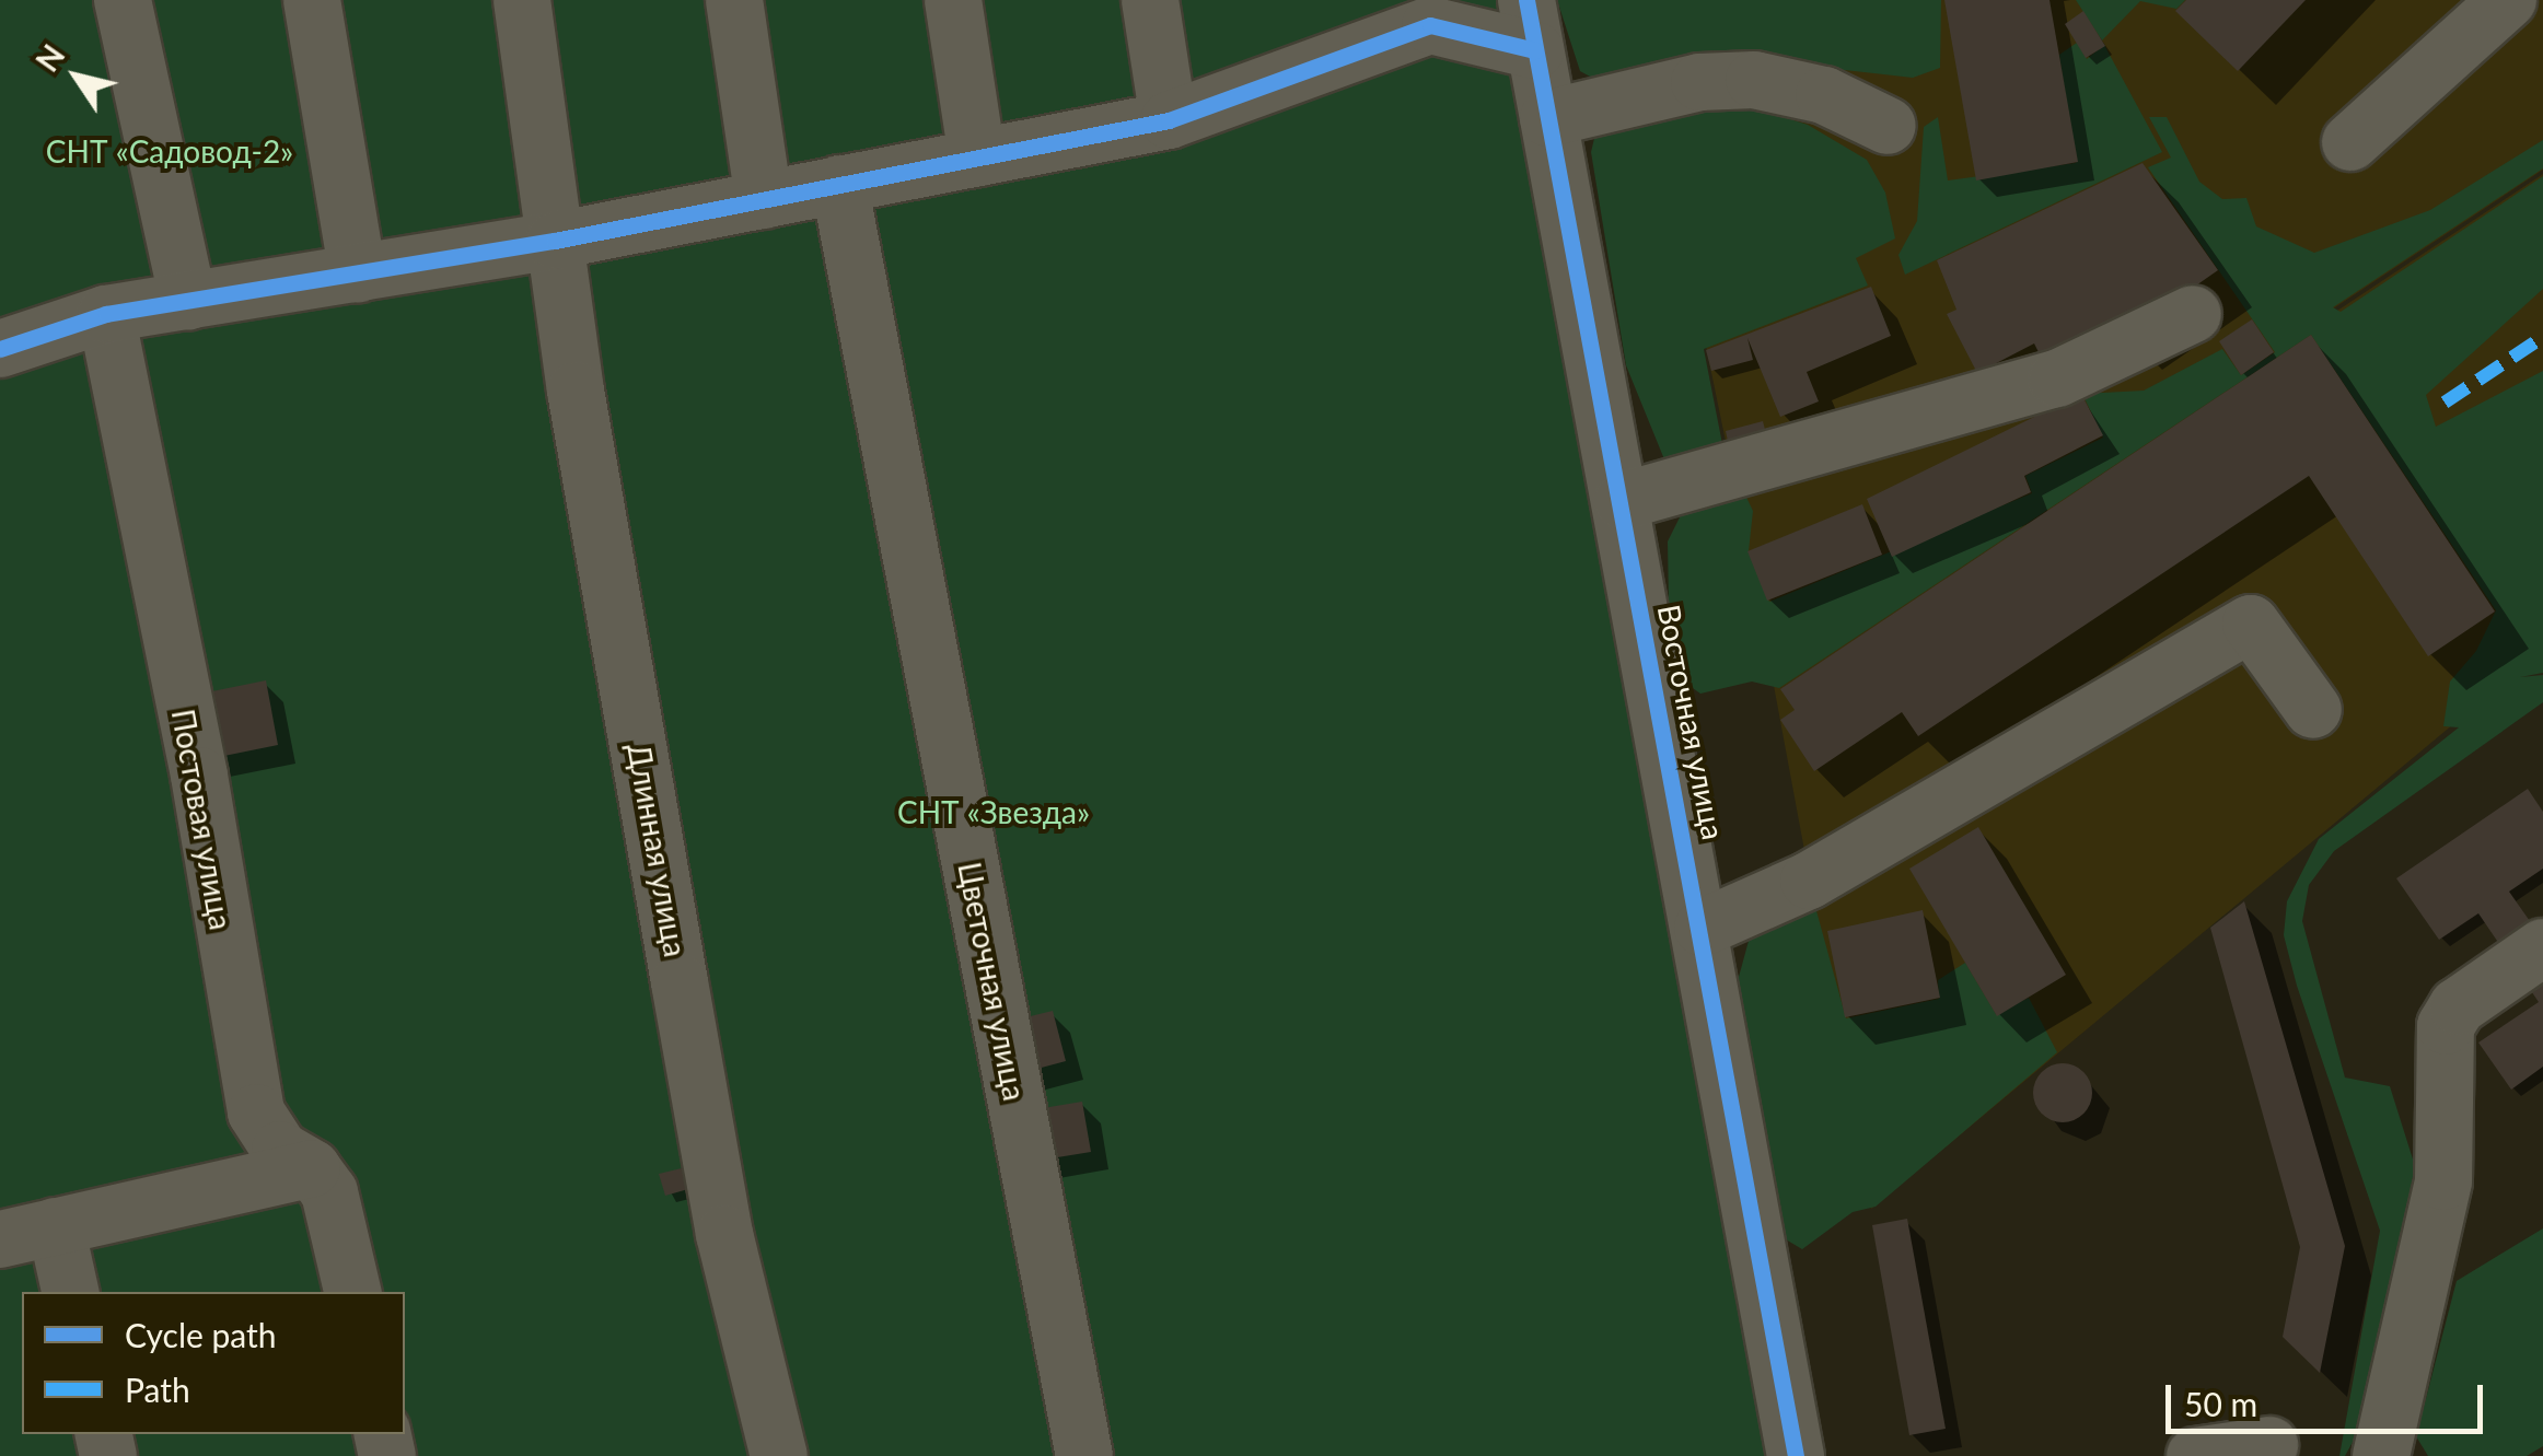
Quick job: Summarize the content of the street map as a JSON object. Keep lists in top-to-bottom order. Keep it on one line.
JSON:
{"streets":{"street":["Восточная улица","Постовая улица","Длинная улица","Цветочная улица"]},"parks":["СНТ «Садовод-2»","СНТ «Звезда»"],"legend":["Cycle path","Path"],"scale_bar":"50 m","north":"top left"}
